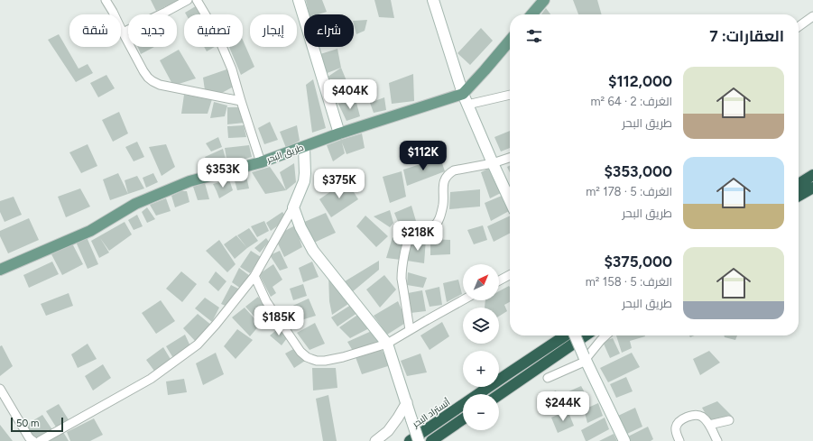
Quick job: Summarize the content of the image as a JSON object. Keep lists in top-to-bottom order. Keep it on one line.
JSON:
{"streets":{"highway":["أتستراد البحر"],"main road":["طريق البحر"]},"scale_bar":"50 m","north":"top right","page":{"chip":["شراء","إيجار","تصفية","جديد","شقة"],"heading":"العقارات: 7","list":[{"name":"$112,000","note":"الغرف: 2 · 64 m² · طريق البحر"},{"name":"$353,000","note":"الغرف: 5 · 178 m² · طريق البحر"},{"name":"$375,000","note":"الغرف: 5 · 158 m² · طريق البحر"}],"price":["$404K","$112K","$353K","$375K","$218K","$185K","$244K"],"map_buttons":["+","−"],"scale":"50 m"}}
